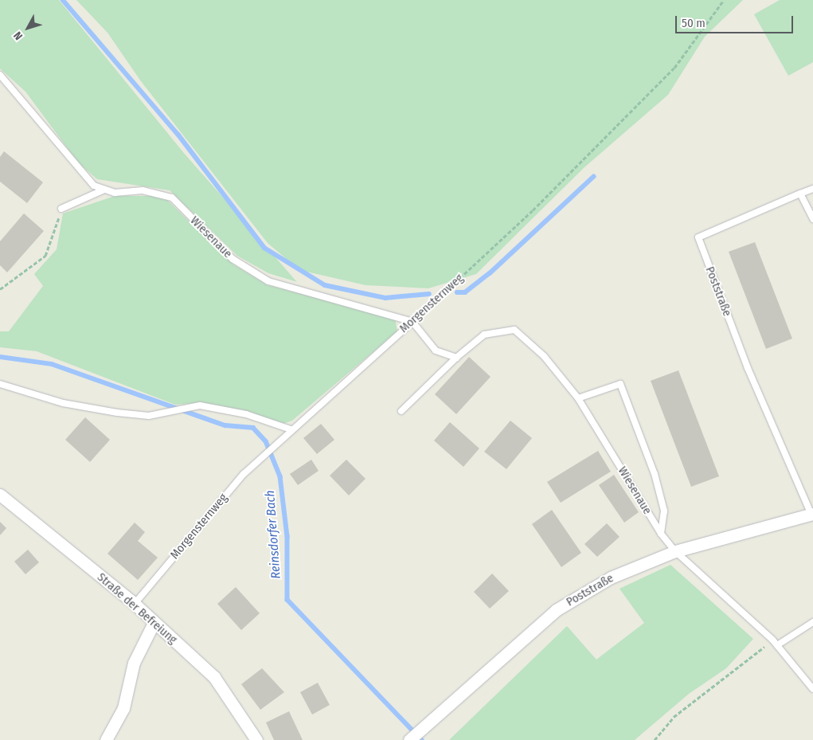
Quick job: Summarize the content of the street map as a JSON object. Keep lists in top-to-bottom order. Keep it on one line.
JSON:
{"streets":{"street":["Poststraße","Straße der Befreiung"],"lane":["Wiesenaue","Morgensternweg"]},"crossings":[["Wiesenaue","Poststraße"],["Wiesenaue","Morgensternweg"],["Morgensternweg","Straße der Befreiung"]],"water":["Reinsdorfer Bach"],"scale_bar":"50 m","north":"bottom left"}
